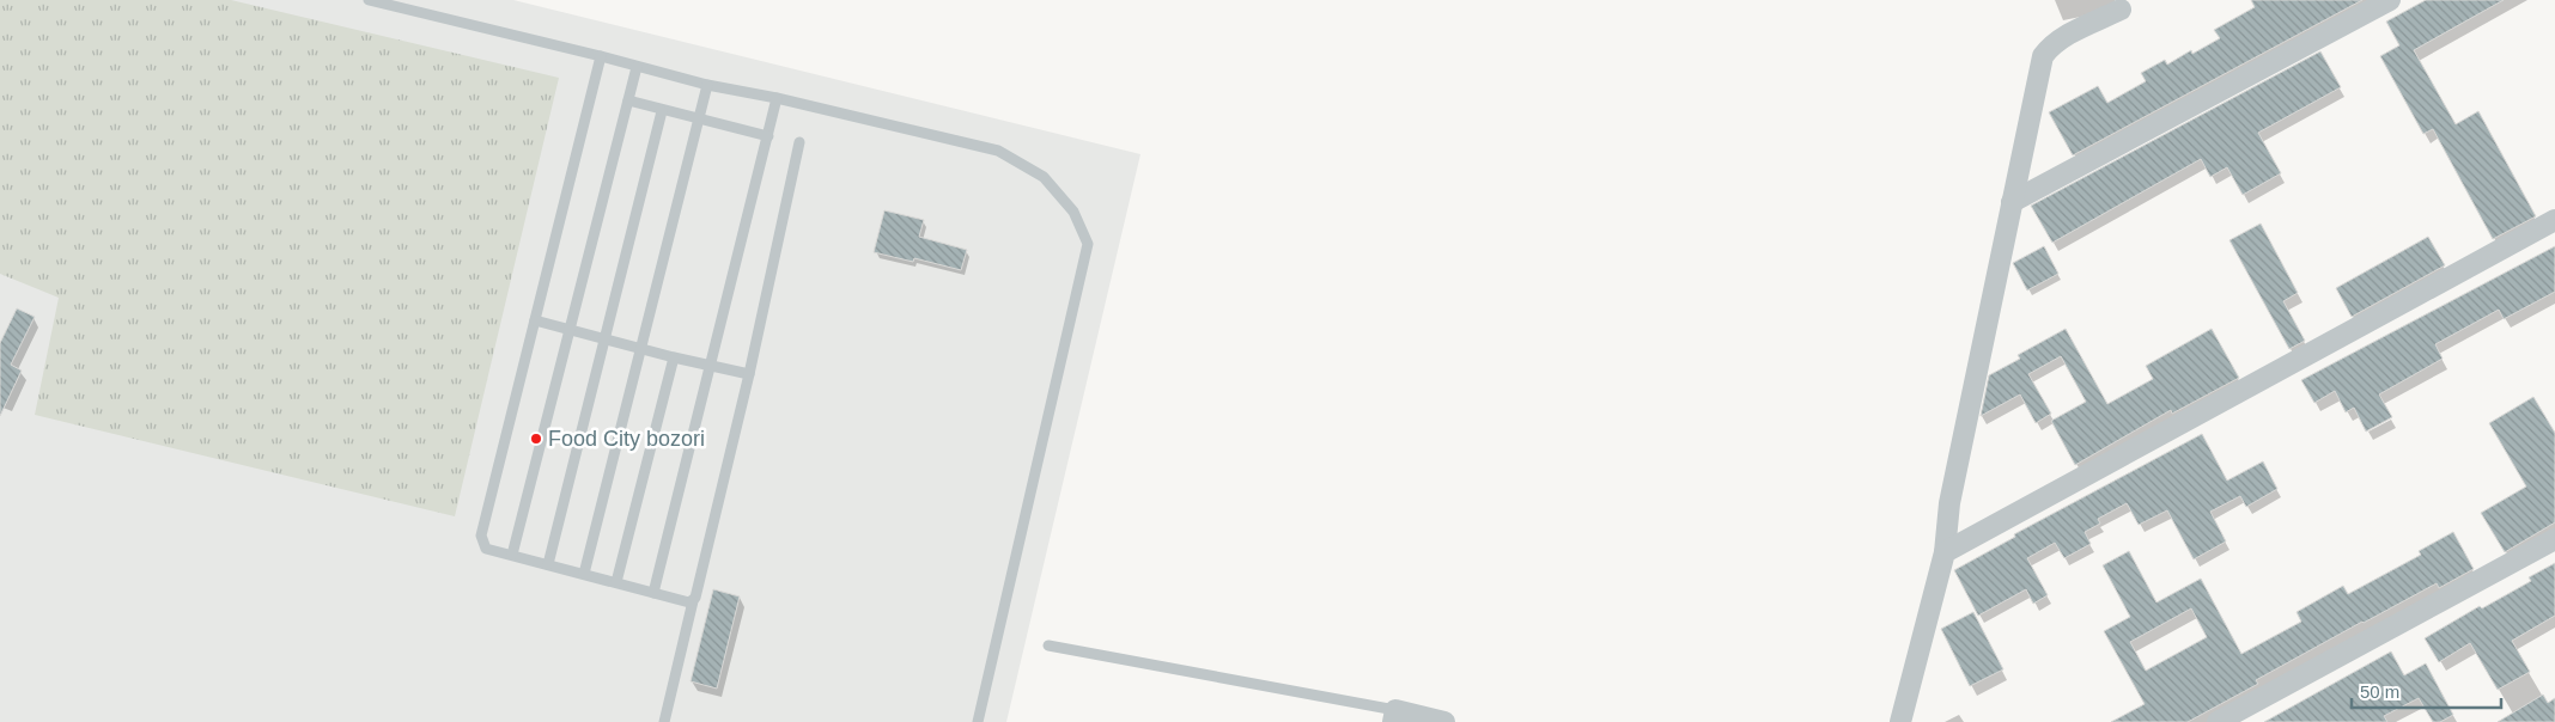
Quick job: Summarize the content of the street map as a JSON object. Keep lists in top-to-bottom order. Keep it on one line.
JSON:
{"places":["Food City bozori"],"scale_bar":"50 m"}
